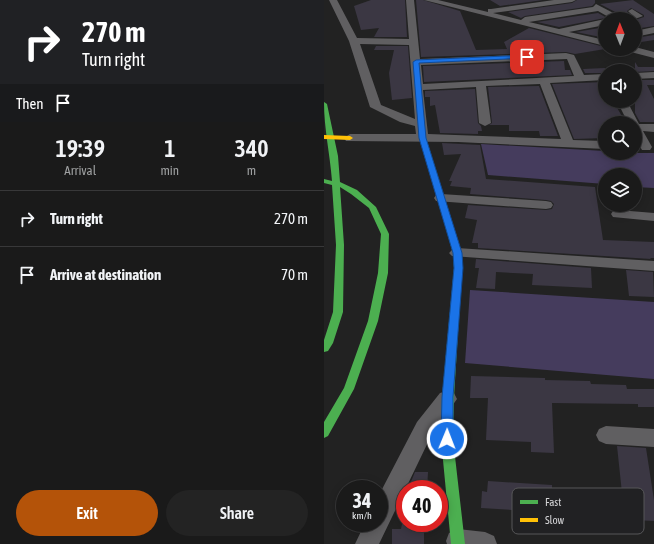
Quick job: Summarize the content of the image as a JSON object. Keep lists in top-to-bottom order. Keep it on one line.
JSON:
{"legend":["Fast","Slow"],"north":"top","page":{"turn":["270 m","Turn right"],"then":"Then","eta":["19:39","Arrival","1","min","340","m"],"list":[{"name":"Turn right","value":"270 m"},{"name":"Arrive at destination","value":"70 m"}],"speed":"34 km/h","limit":"40","buttons":["Exit","Share"]}}
